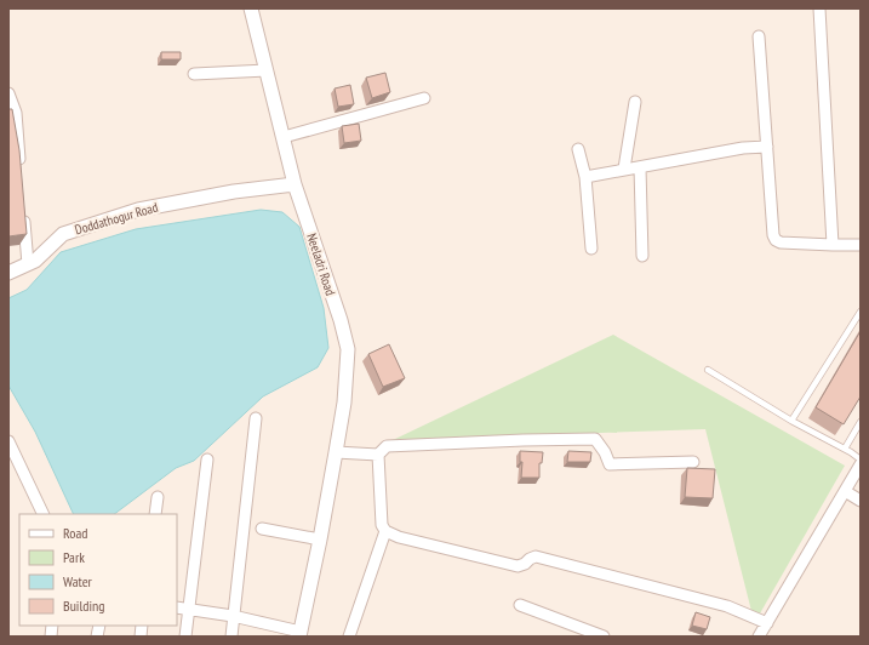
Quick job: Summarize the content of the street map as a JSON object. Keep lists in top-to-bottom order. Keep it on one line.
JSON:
{"streets":{"street":["Doddathogur Road","Neeladri Road"]},"crossings":[["Doddathogur Road","Neeladri Road"]],"legend":["Road","Park","Water","Building"]}
